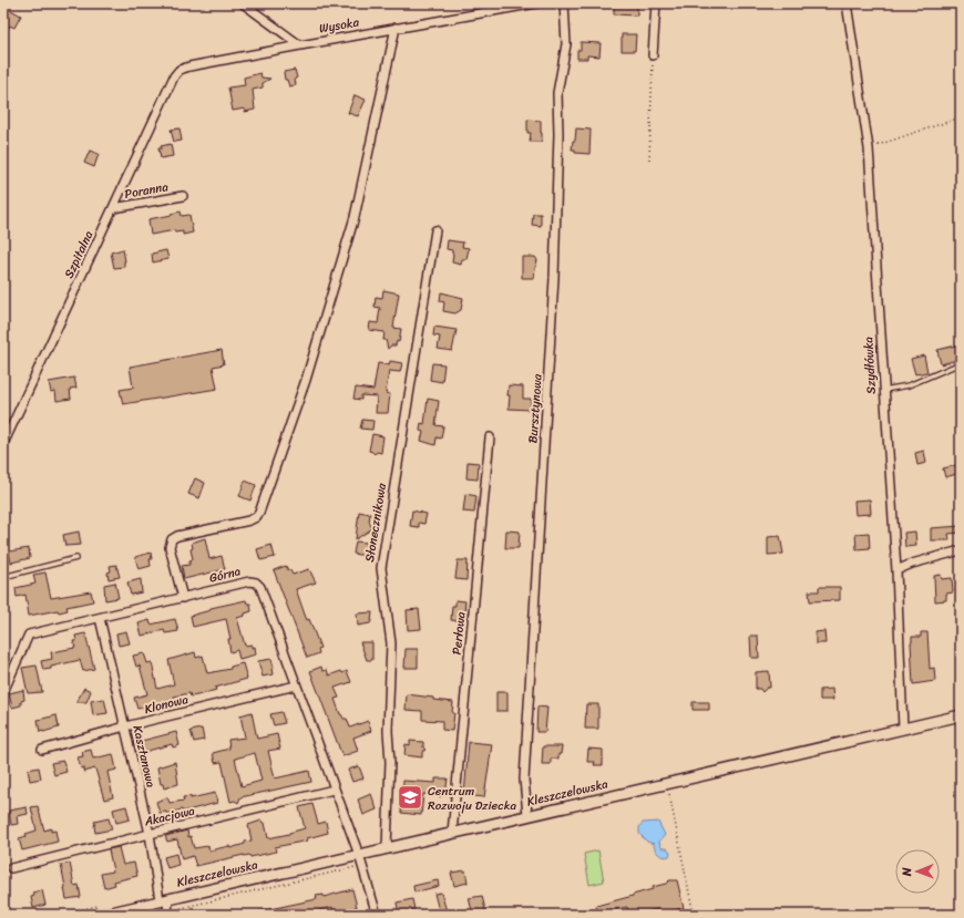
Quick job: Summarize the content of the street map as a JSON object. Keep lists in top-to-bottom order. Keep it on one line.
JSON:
{"streets":{"main road":["Kleszczelowska"],"street":["Wysoka","Poranna","Szpitalna","Szydłówka","Bursztynowa","Słonecznikowa","Górna","Perłowa","Klonowa","Kasztanowa","Akacjowa"]},"crossings":[["Wysoka","Szpitalna"],["Poranna","Szpitalna"],["Szydłówka","Kleszczelowska"],["Bursztynowa","Kleszczelowska"],["Słonecznikowa","Kleszczelowska"],["Górna","Klonowa"],["Górna","Kasztanowa"],["Górna","Kleszczelowska"],["Górna","Akacjowa"],["Perłowa","Kleszczelowska"],["Klonowa","Kasztanowa"],["Kasztanowa","Kleszczelowska"],["Kasztanowa","Akacjowa"]],"places":{"school or university":["Centrum Rozwoju Dziecka"]},"north":"left"}
